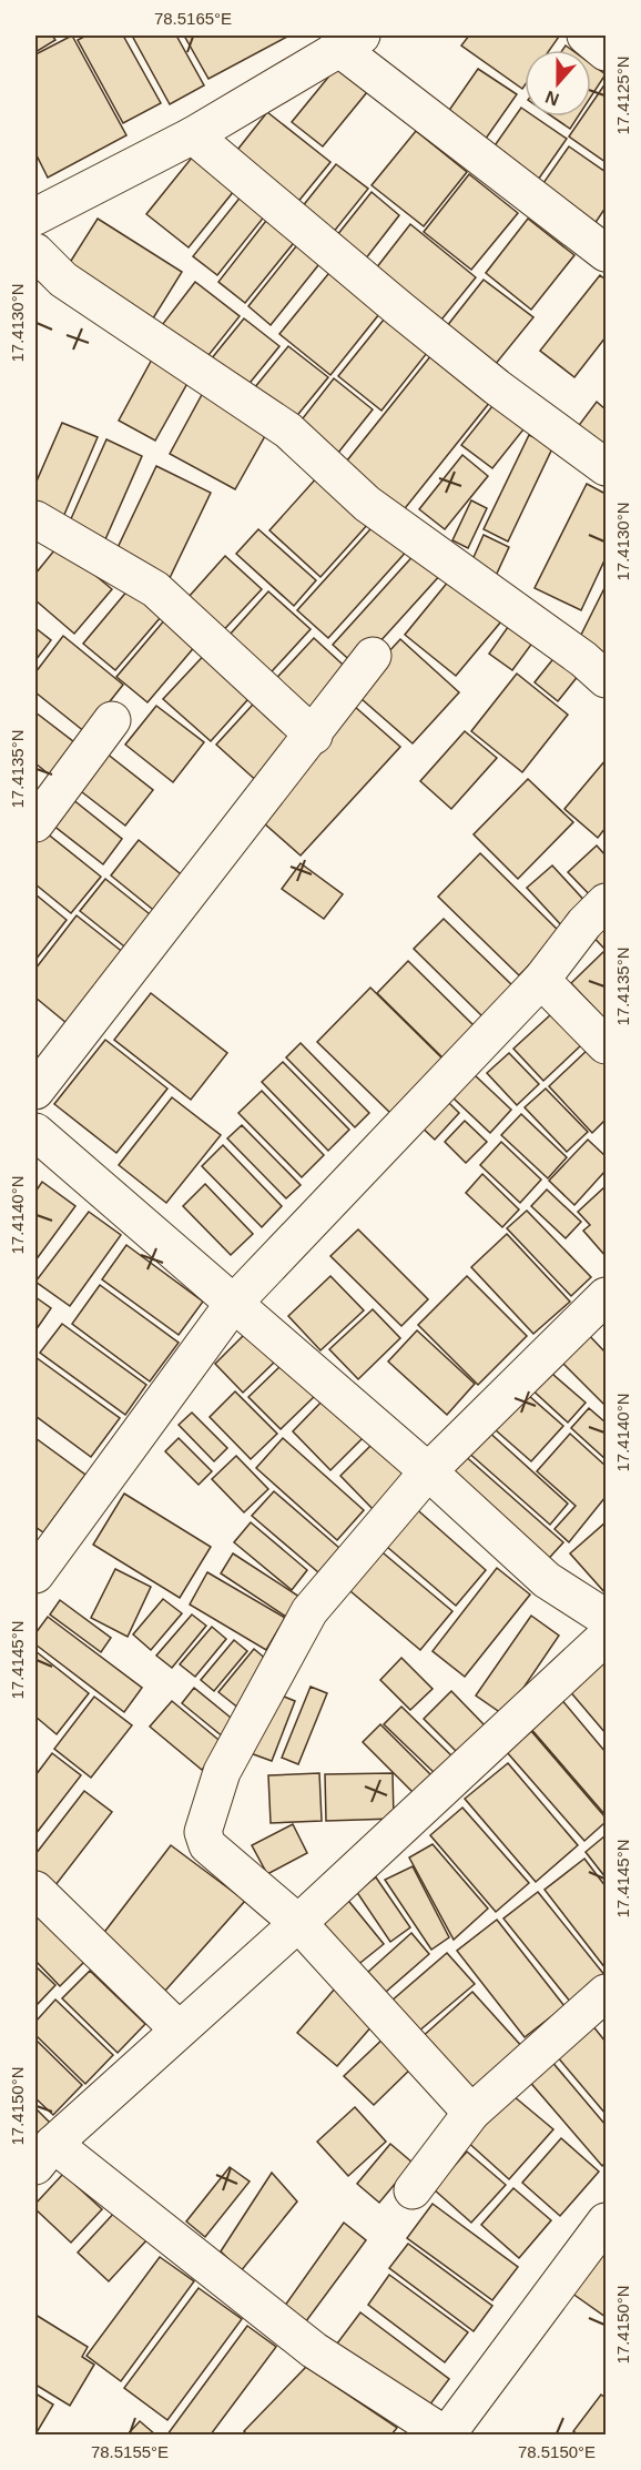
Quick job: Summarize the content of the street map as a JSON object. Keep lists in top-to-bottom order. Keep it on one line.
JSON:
{"north":"bottom","coordinates":["78.5165°E","17.4125°N","17.4130°N","17.4135°N","17.4140°N","17.4145°N","17.4150°N","78.5155°E","78.5150°E"]}
